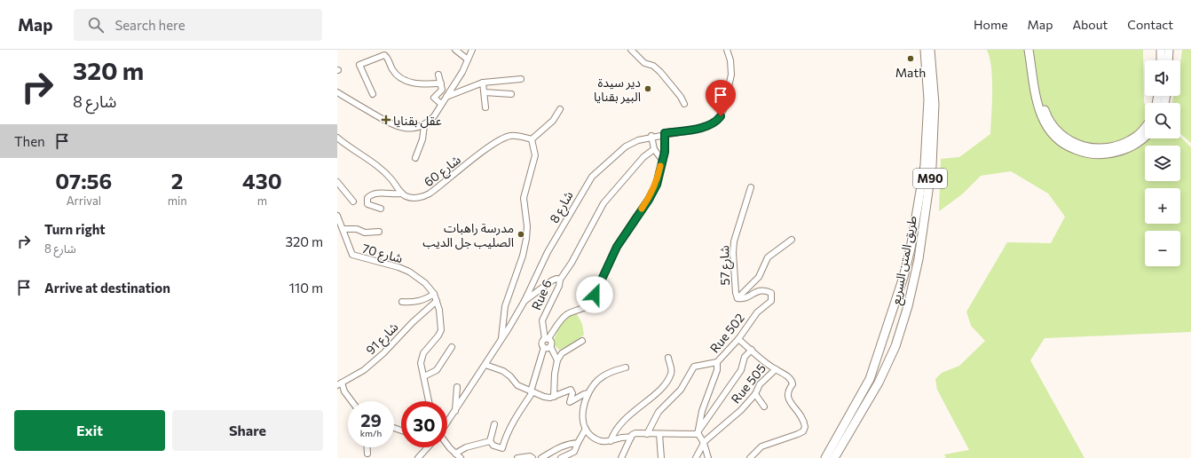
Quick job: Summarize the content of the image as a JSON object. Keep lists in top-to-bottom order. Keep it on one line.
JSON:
{"streets":{"highway":["M90","طريق المتن السريع"],"street":["شارع 60","شارع 8","شارع 70","شارع 57","Rue 6","Rue 502","شارع 91","Rue 505"]},"crossings":[["شارع 8","Rue 6"],["شارع 70","شارع 91"],["شارع 57","Rue 502"],["Rue 502","Rue 505"]],"places":{"other":["Math","دير سيدة البير بقنايا","مدرسة راهبات الصليب جل الديب"],"health":["عقل بقنايا"]},"page":{"header":"Map","search":"Search here","nav":["Home","Map","About","Contact"],"turn":["320 m","شارع 8"],"map_buttons":["+","−"],"then":"Then","eta":["07:56","Arrival","2","min","430","m"],"list":[{"name":"Turn right","note":"شارع 8","value":"320 m"},{"name":"Arrive at destination","value":"110 m"}],"speed":"29 km/h","limit":"30","buttons":["Exit","Share"]}}
